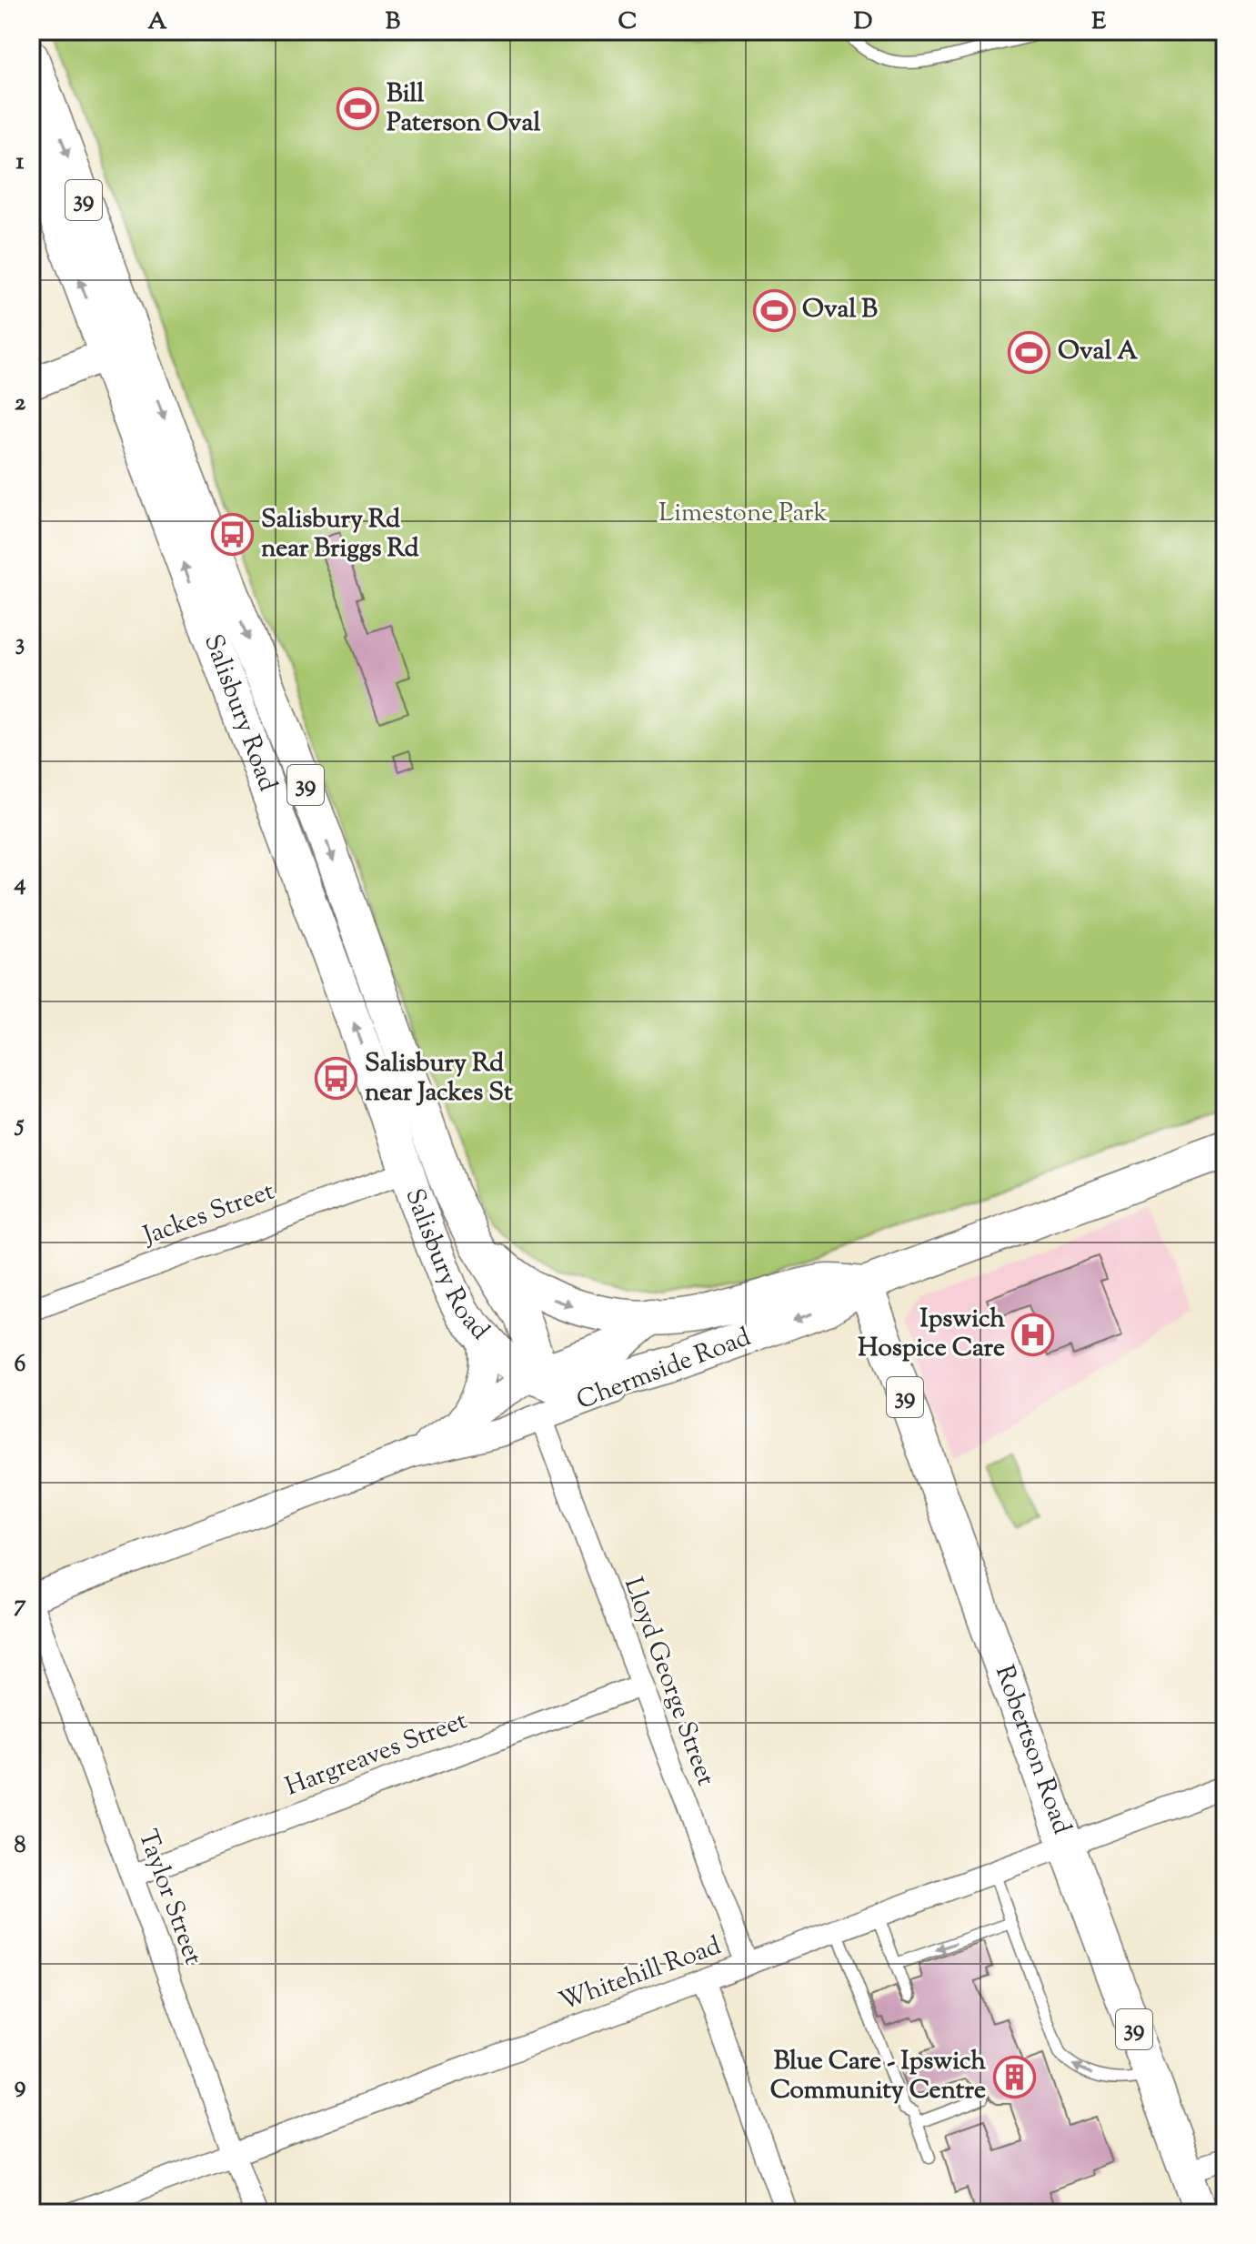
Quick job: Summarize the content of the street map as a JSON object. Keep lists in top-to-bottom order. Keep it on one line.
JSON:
{"streets":{"main road":["39","Salisbury Road","Chermside Road","Robertson Road"],"street":["Jackes Street","Lloyd George Street","Hargreaves Street","Taylor Street","Whitehill Road"]},"crossings":[["Salisbury Road","Jackes Street"],["Salisbury Road","Chermside Road"],["Chermside Road","Lloyd George Street"],["Chermside Road","Robertson Road"],["Chermside Road","Taylor Street"],["Lloyd George Street","Hargreaves Street"],["Lloyd George Street","Whitehill Road"],["Robertson Road","Whitehill Road"],["Hargreaves Street","Taylor Street"],["Taylor Street","Whitehill Road"]],"parks":["Limestone Park"],"places":{"sports":["Bill Paterson Oval","Oval B","Oval A"],"bus stop":["Salisbury Rd near Briggs Rd","Salisbury Rd near Jackes St"],"hospital":["Ipswich Hospice Care"],"building":["Blue Care - Ipswich Community Centre"]},"grid":{"columns":["A","B","C","D","E"],"rows":["1","2","3","4","5","6","7","8","9"]}}
